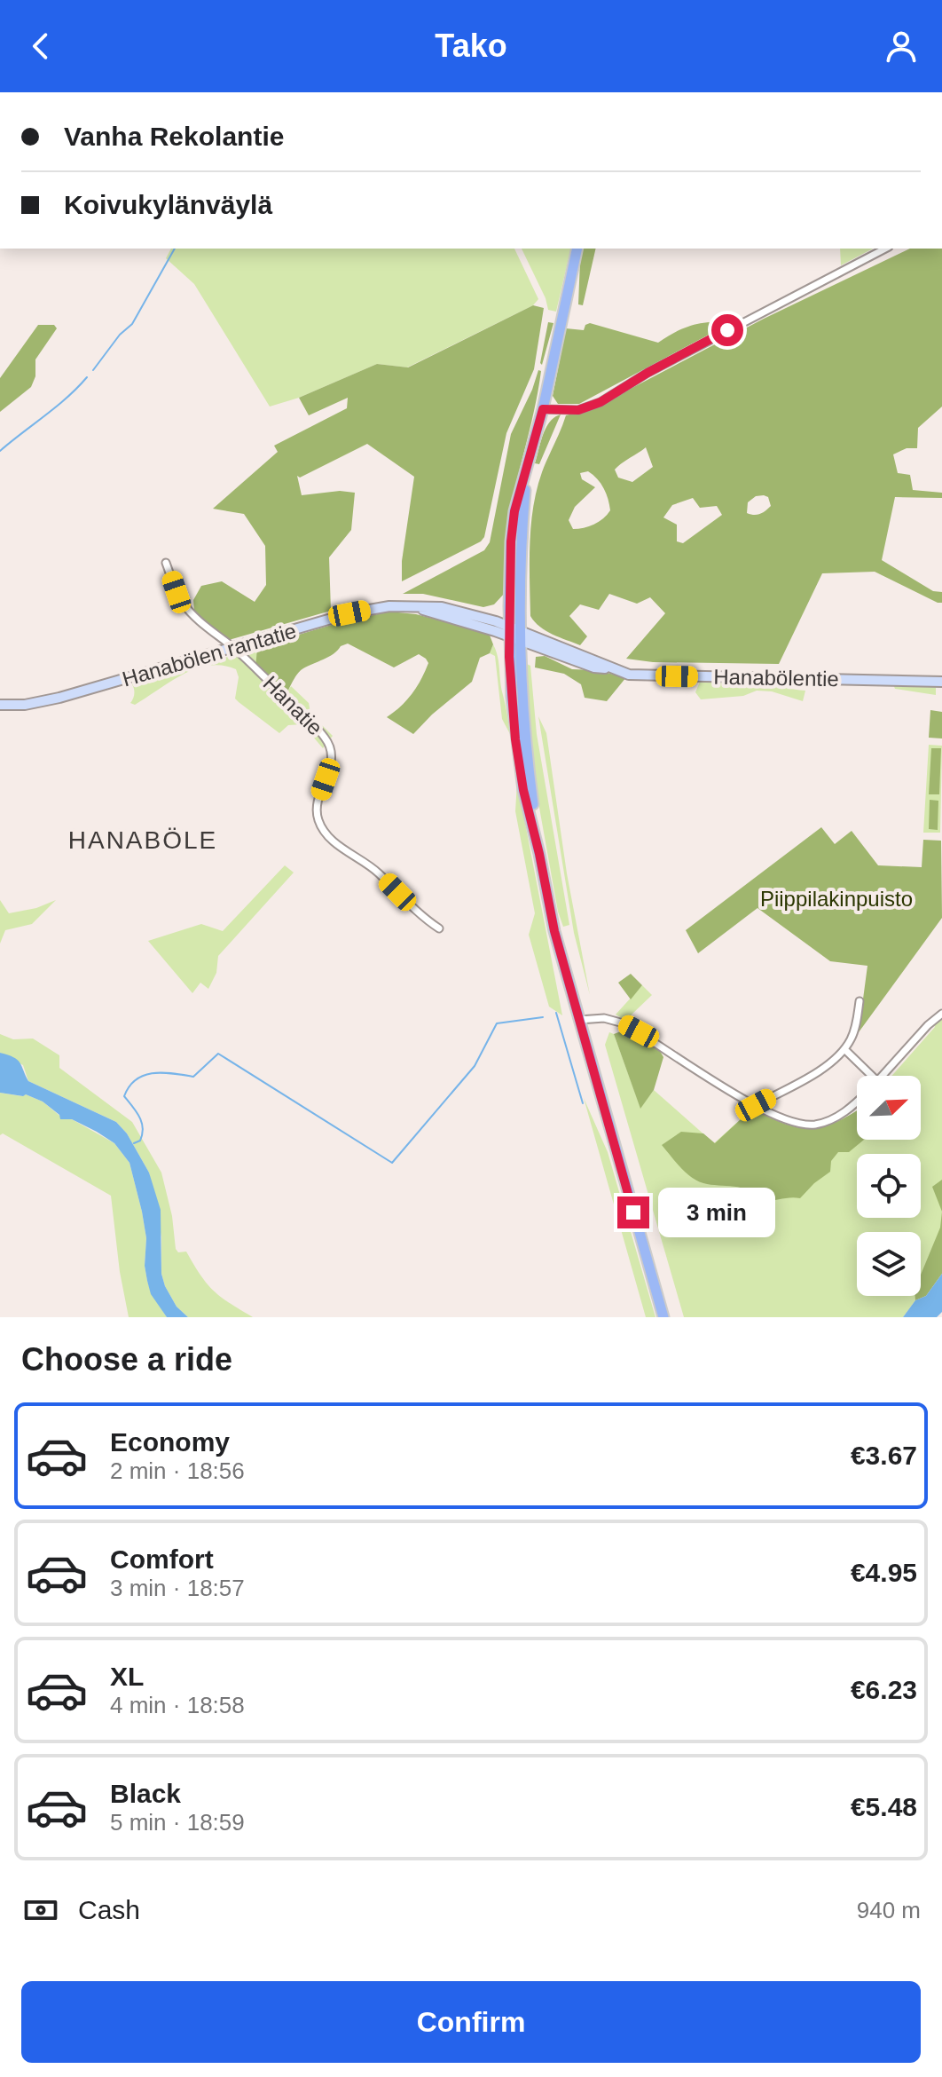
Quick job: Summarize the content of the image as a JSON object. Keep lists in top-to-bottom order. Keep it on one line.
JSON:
{"streets":{"street":["Hanabölen rantatie","Hanabölentie","Hanatie"]},"crossings":[["Hanabölen rantatie","Hanabölentie"],["Hanabölen rantatie","Hanatie"]],"districts":["HANABÖLE"],"parks":["Piippilakinpuisto"],"north":"top right","page":{"header":"Tako","banner":["Vanha Rekolantie","Koivukylänväylä"],"bubble":"3 min","heading":"Choose a ride","list":[{"name":"Economy","note":"2 min · 18:56","value":"€3.67"},{"name":"Comfort","note":"3 min · 18:57","value":"€4.95"},{"name":"XL","note":"4 min · 18:58","value":"€6.23"},{"name":"Black","note":"5 min · 18:59","value":"€5.48"}],"pay":["Cash","940 m"],"buttons":"Confirm"}}
